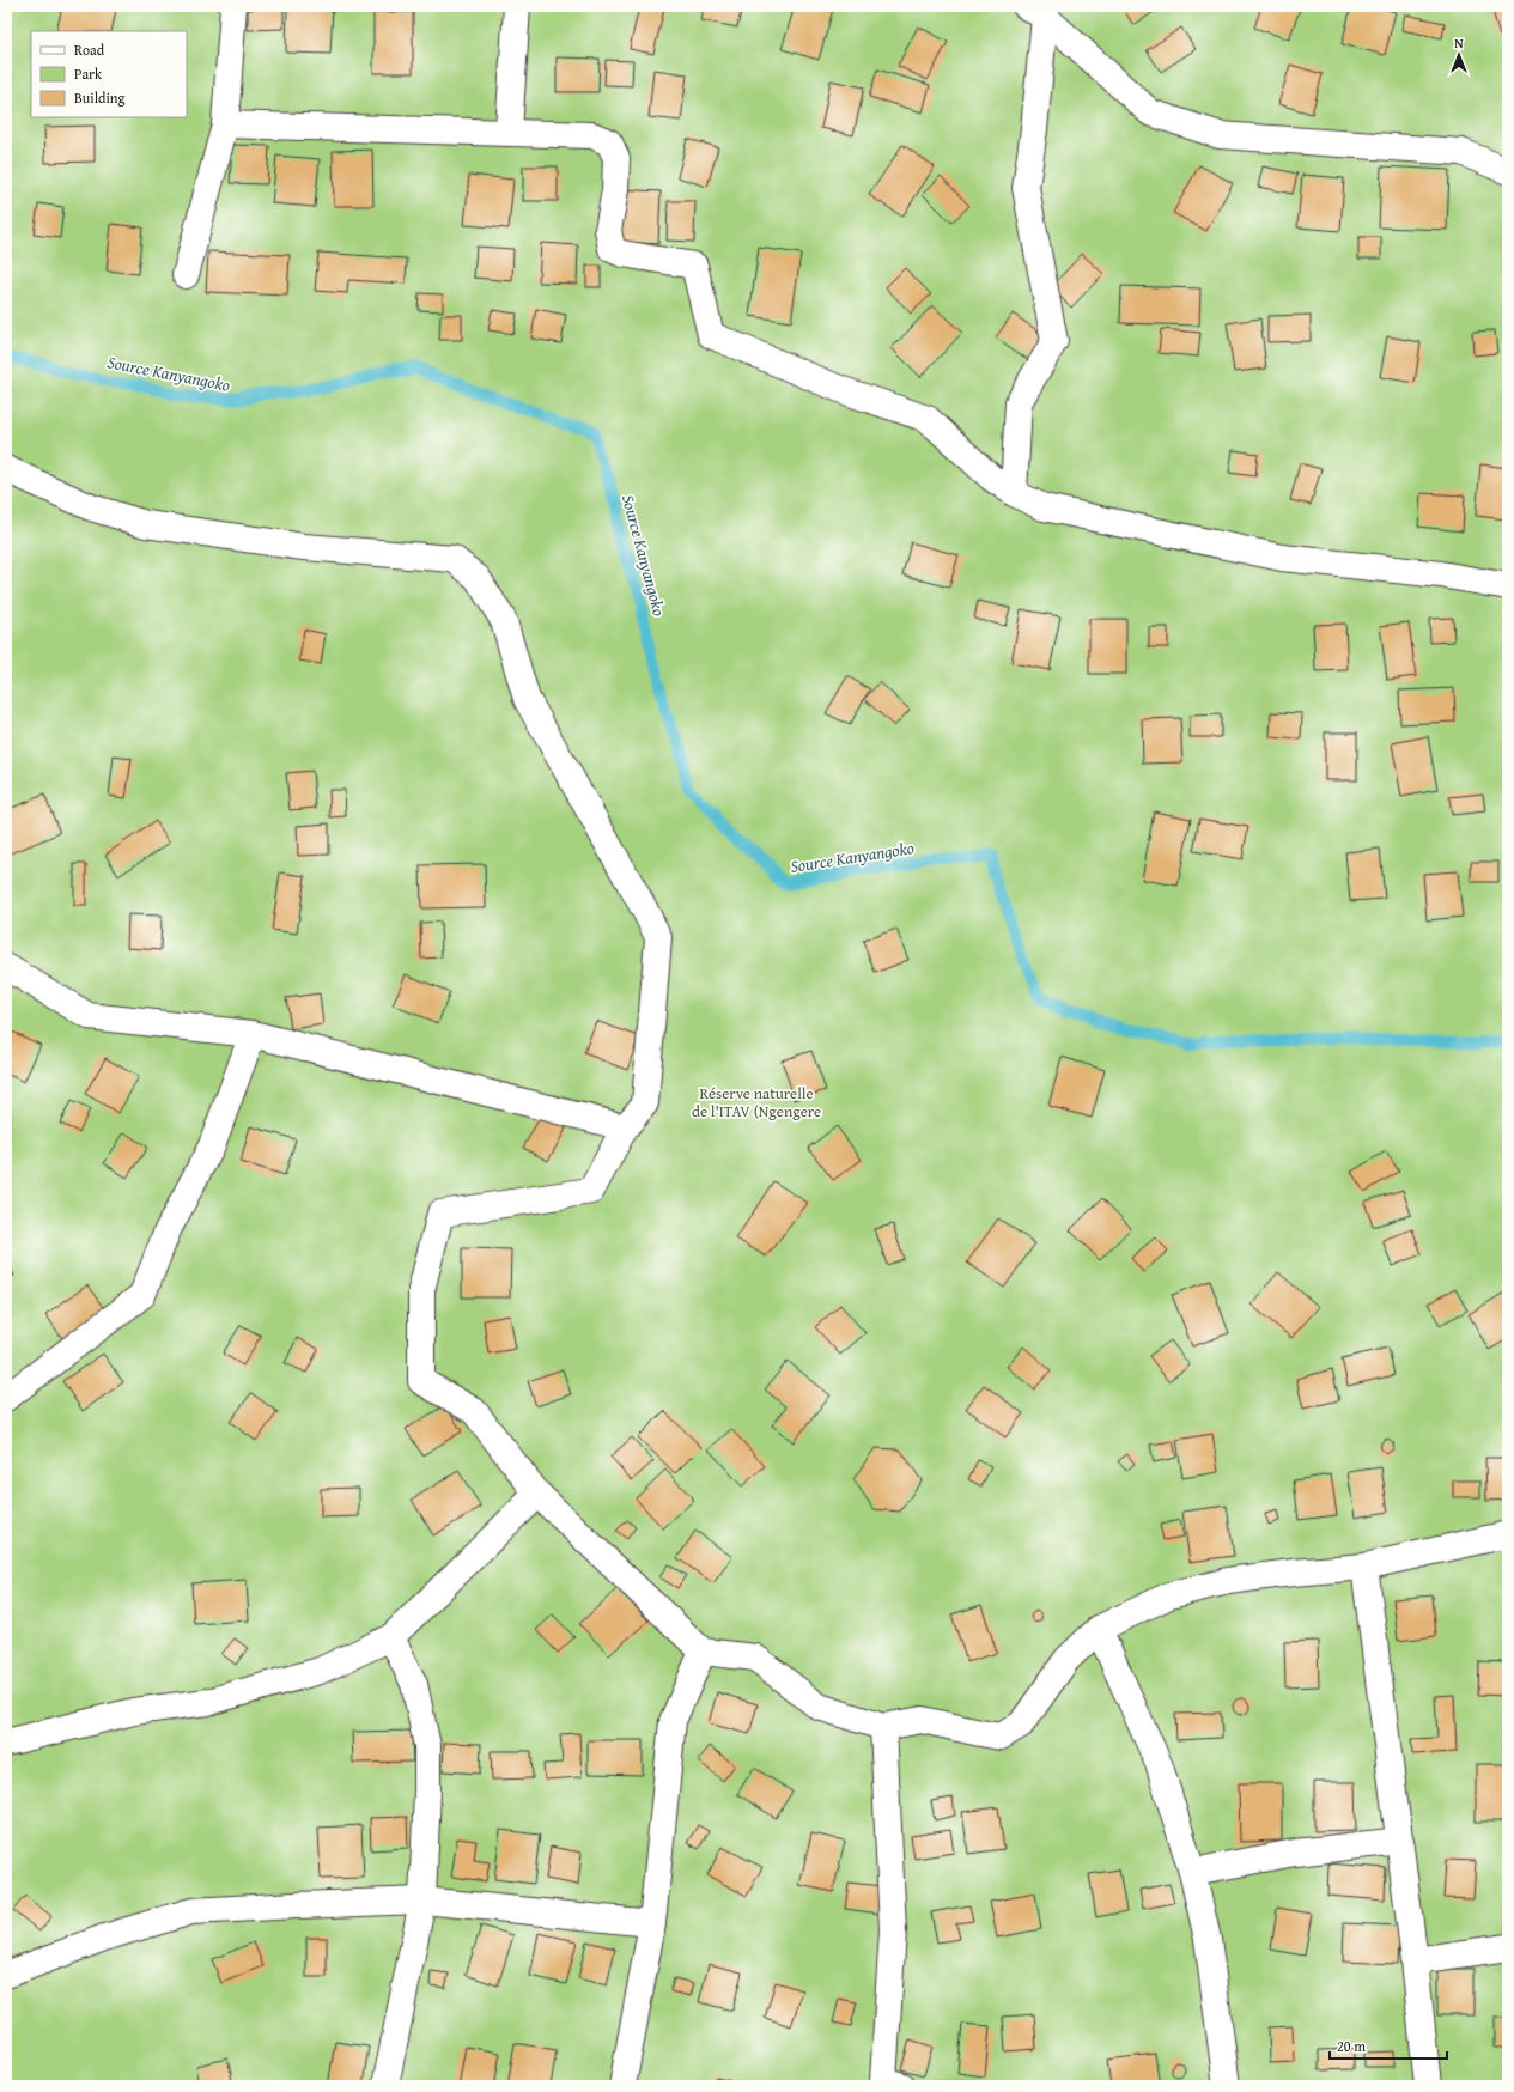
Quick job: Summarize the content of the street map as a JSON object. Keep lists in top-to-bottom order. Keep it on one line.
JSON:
{"water":["Source Kanyangoko"],"parks":["Réserve naturelle de l'ITAV (Ngengere"],"legend":["Road","Park","Building"],"scale_bar":"20 m","north":"top"}
